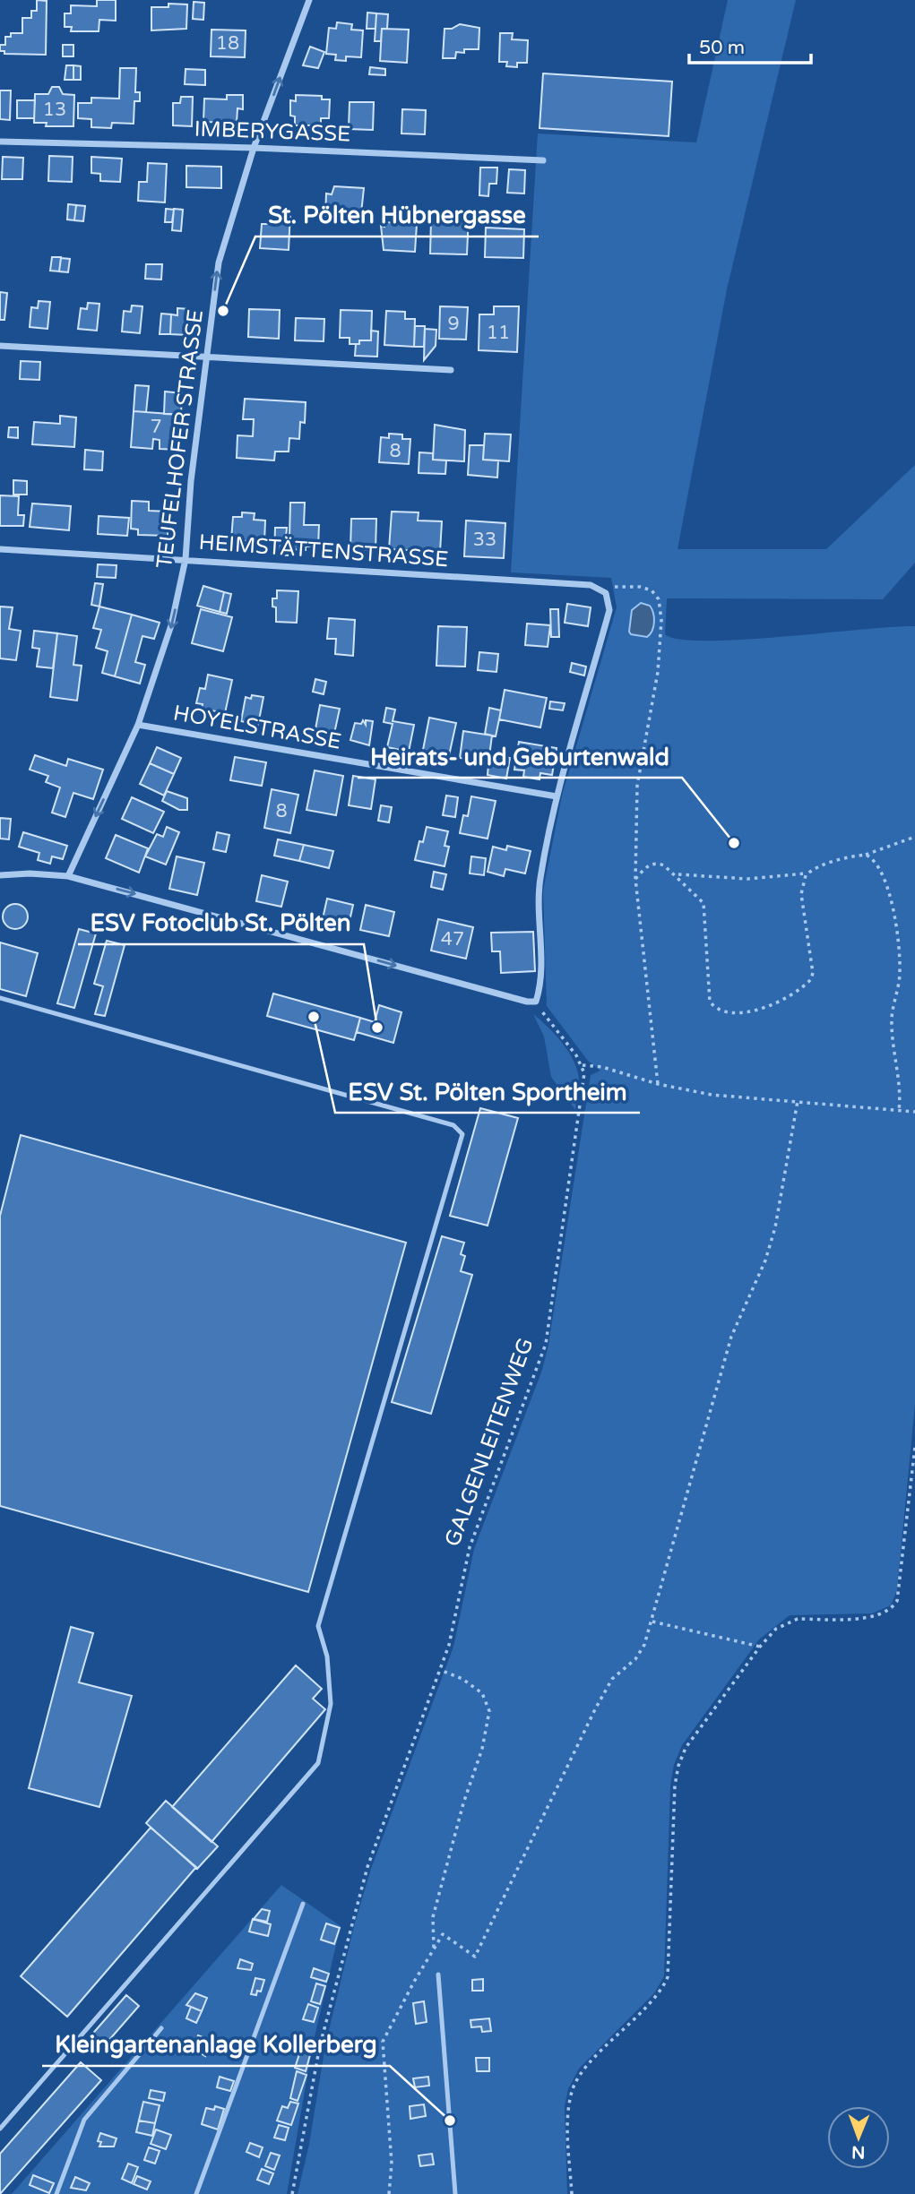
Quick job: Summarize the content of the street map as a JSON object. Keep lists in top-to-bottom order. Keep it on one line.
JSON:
{"streets":{"street":["IMBERYGASSE","TEUFELHOFER STRASSE","HEIMSTÄTTENSTRASSE","HOYELSTRASSE"],"path":["GALGENLEITENWEG"]},"crossings":[["IMBERYGASSE","TEUFELHOFER STRASSE"],["TEUFELHOFER STRASSE","HEIMSTÄTTENSTRASSE"],["TEUFELHOFER STRASSE","HOYELSTRASSE"]],"places":["St. Pölten Hübnergasse","Heirats- und Geburtenwald","ESV St. Pölten Sportheim","ESV Fotoclub St. Pölten","Kleingartenanlage Kollerberg"],"house_numbers":["18","13","9","11","7","8","33","8","47"],"scale_bar":"50 m","north":"bottom"}
